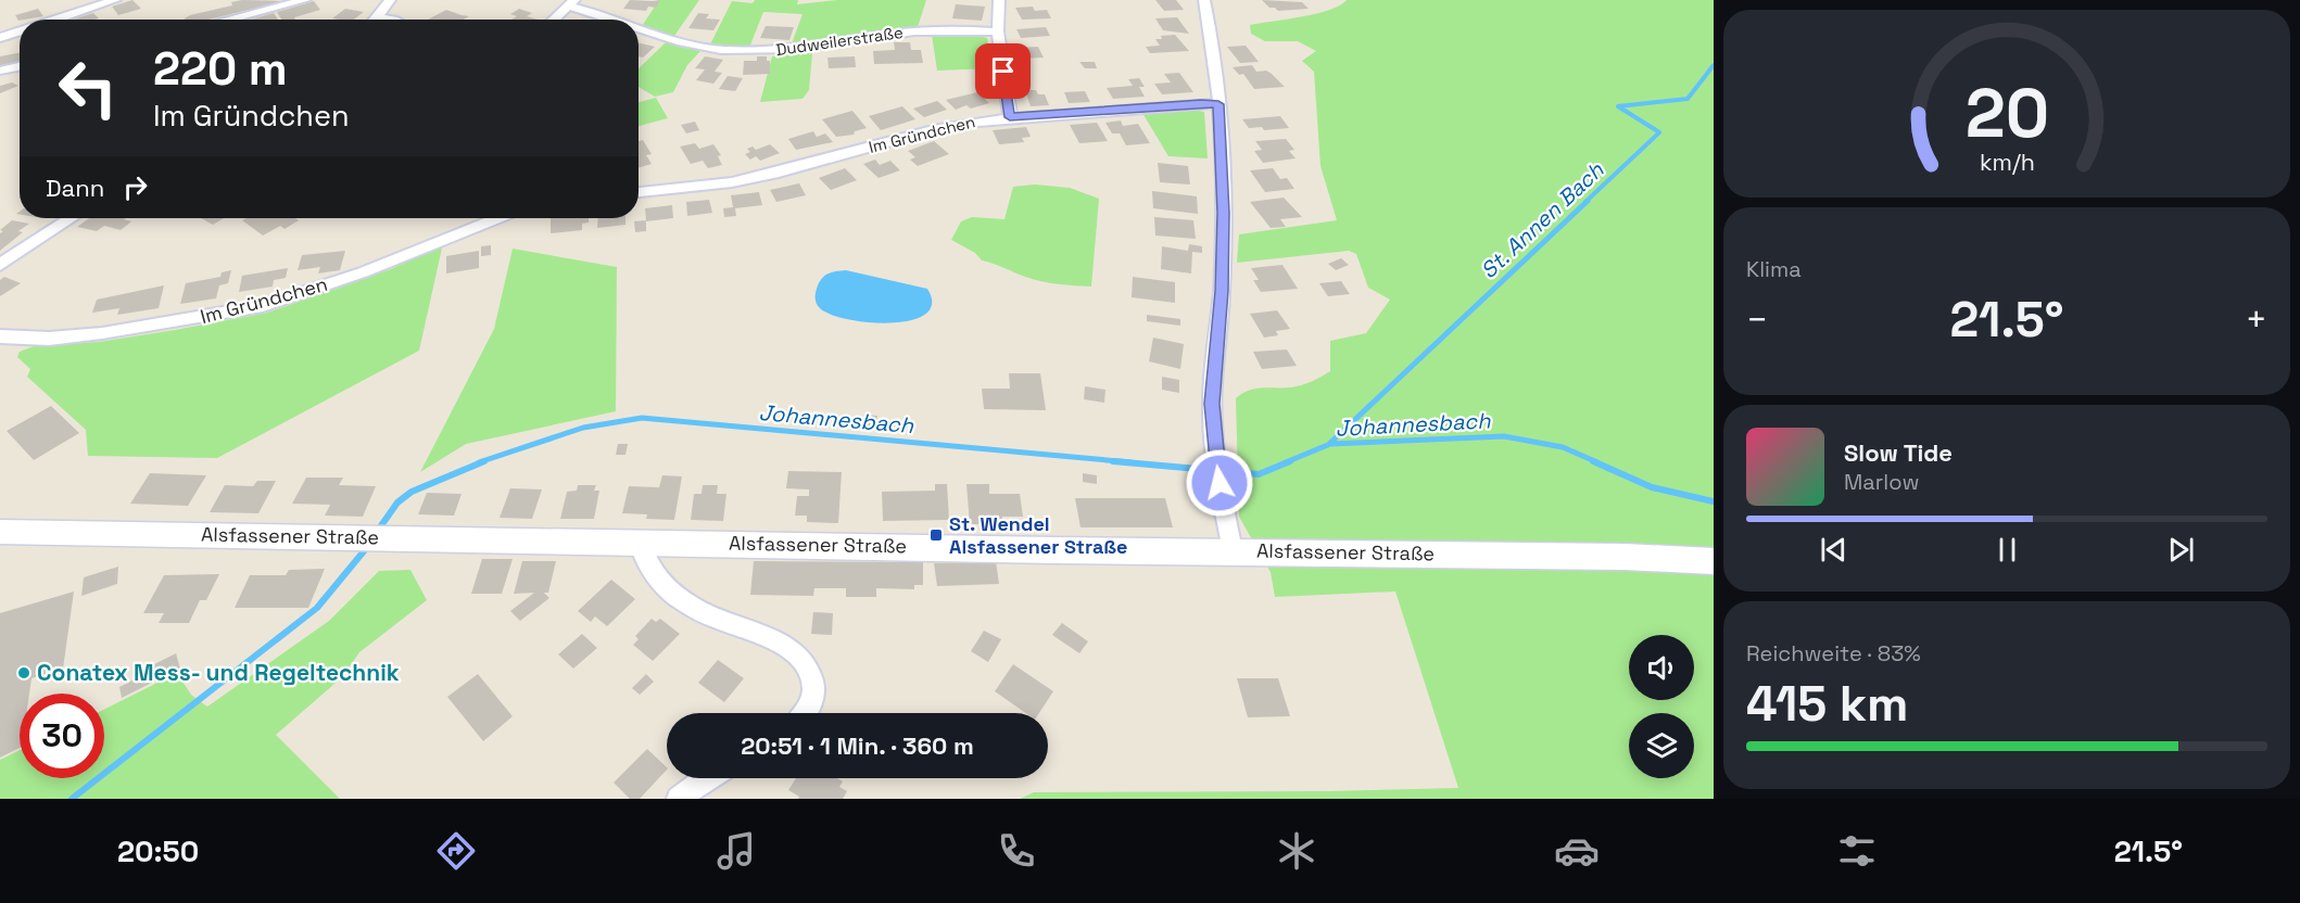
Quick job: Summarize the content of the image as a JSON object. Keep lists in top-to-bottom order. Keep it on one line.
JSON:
{"streets":{"main road":["Alsfassener Straße"],"street":["Dudweilerstraße","Im Gründchen"]},"water":["St. Annen Bach","Johannesbach"],"places":{"transit":["St. Wendel Alsfassener Straße"],"other":["Conatex Mess- und Regeltechnik"]},"page":{"turn":["220 m","Im Gründchen"],"then":"Dann","tile":["Klima",["Reichweite · 83%","415 km"]],"heat":["−","21.5°","+"],"song":["Slow Tide","Marlow"],"limit":"30","trip":"20:51 · 1 Min. · 360 m","tabs":["20:50","21.5°"],"gauge":["20","km/h"]}}
